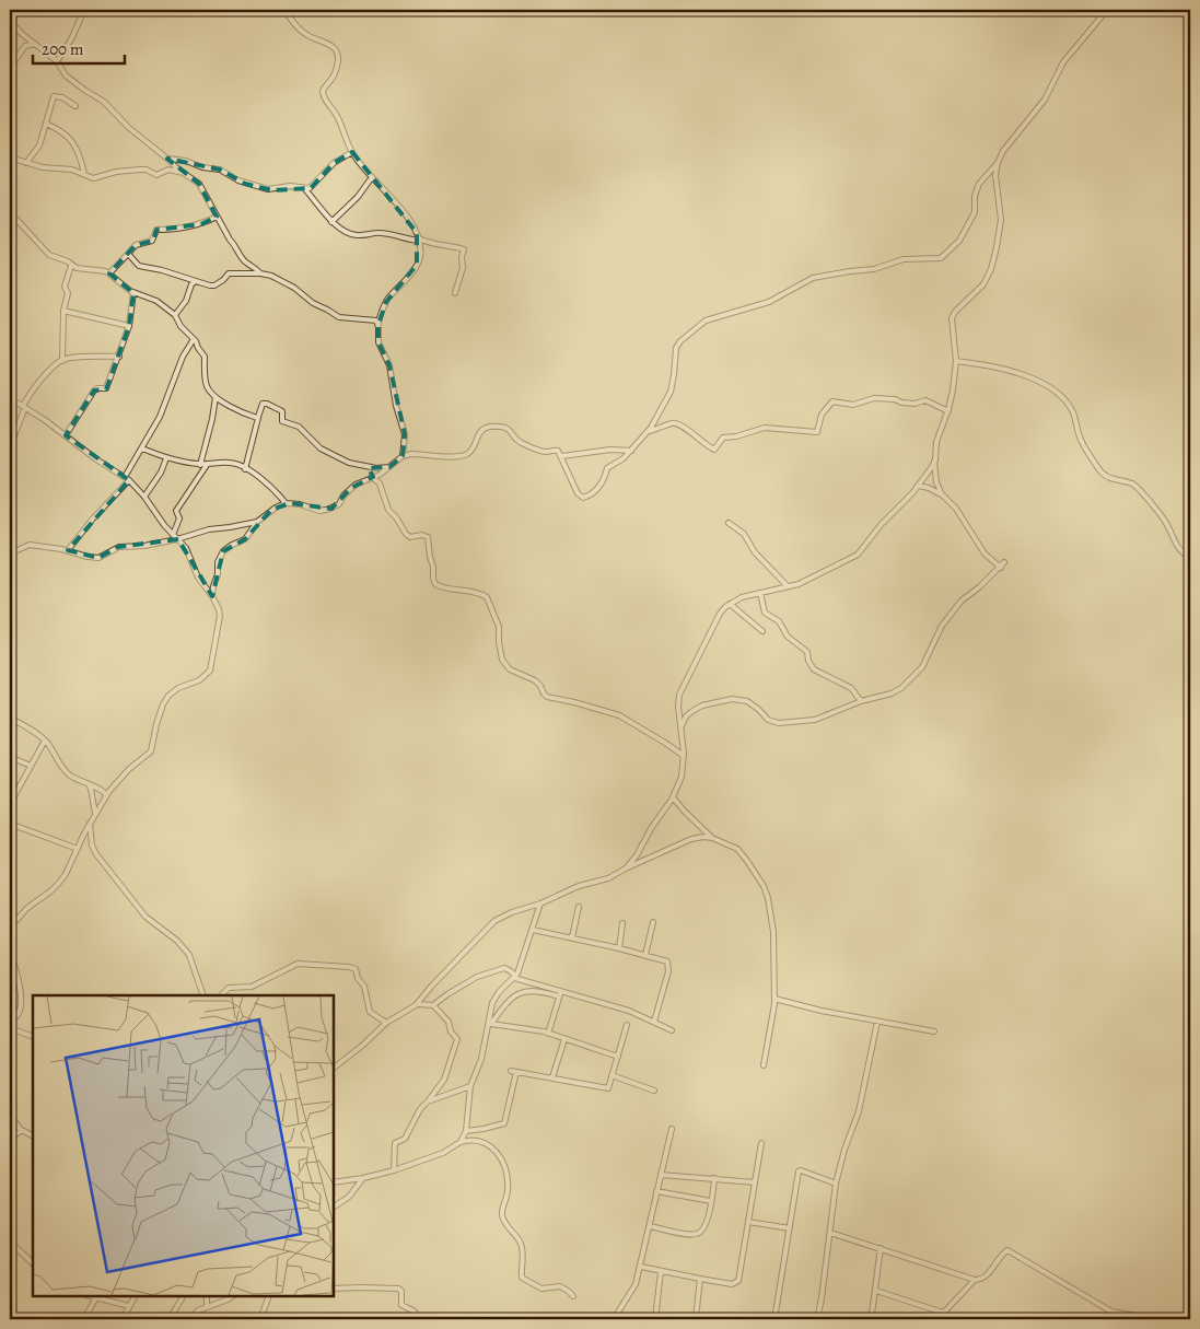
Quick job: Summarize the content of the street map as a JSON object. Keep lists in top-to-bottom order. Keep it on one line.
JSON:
{"scale_bar":"200 m"}
